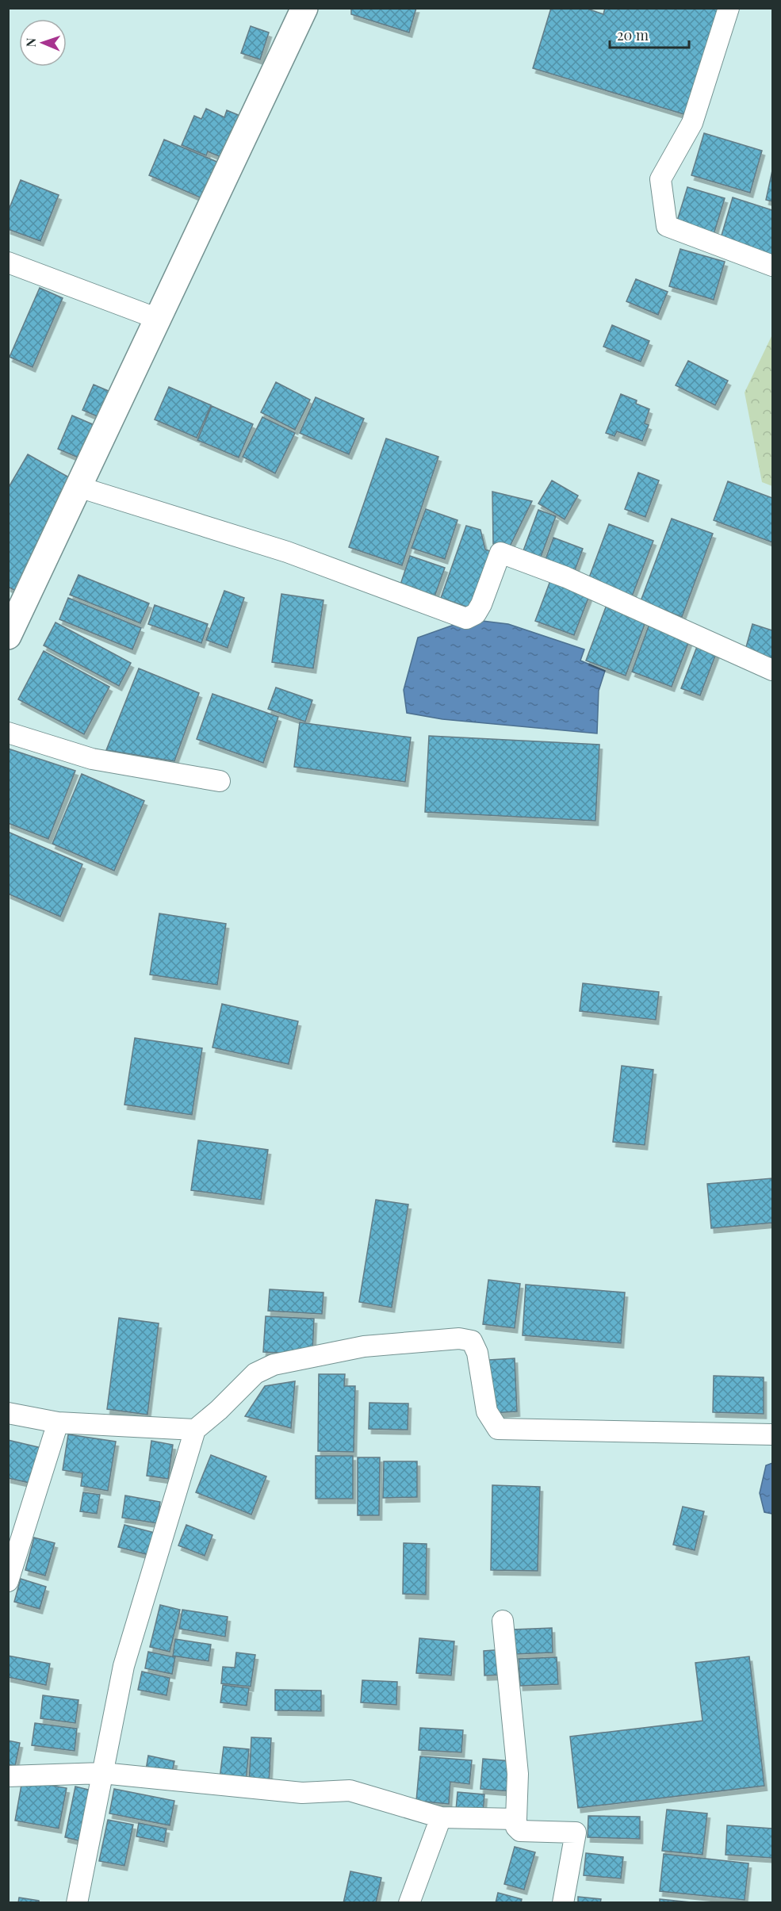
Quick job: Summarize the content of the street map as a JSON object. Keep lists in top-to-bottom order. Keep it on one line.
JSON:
{"scale_bar":"20 m","north":"left"}
